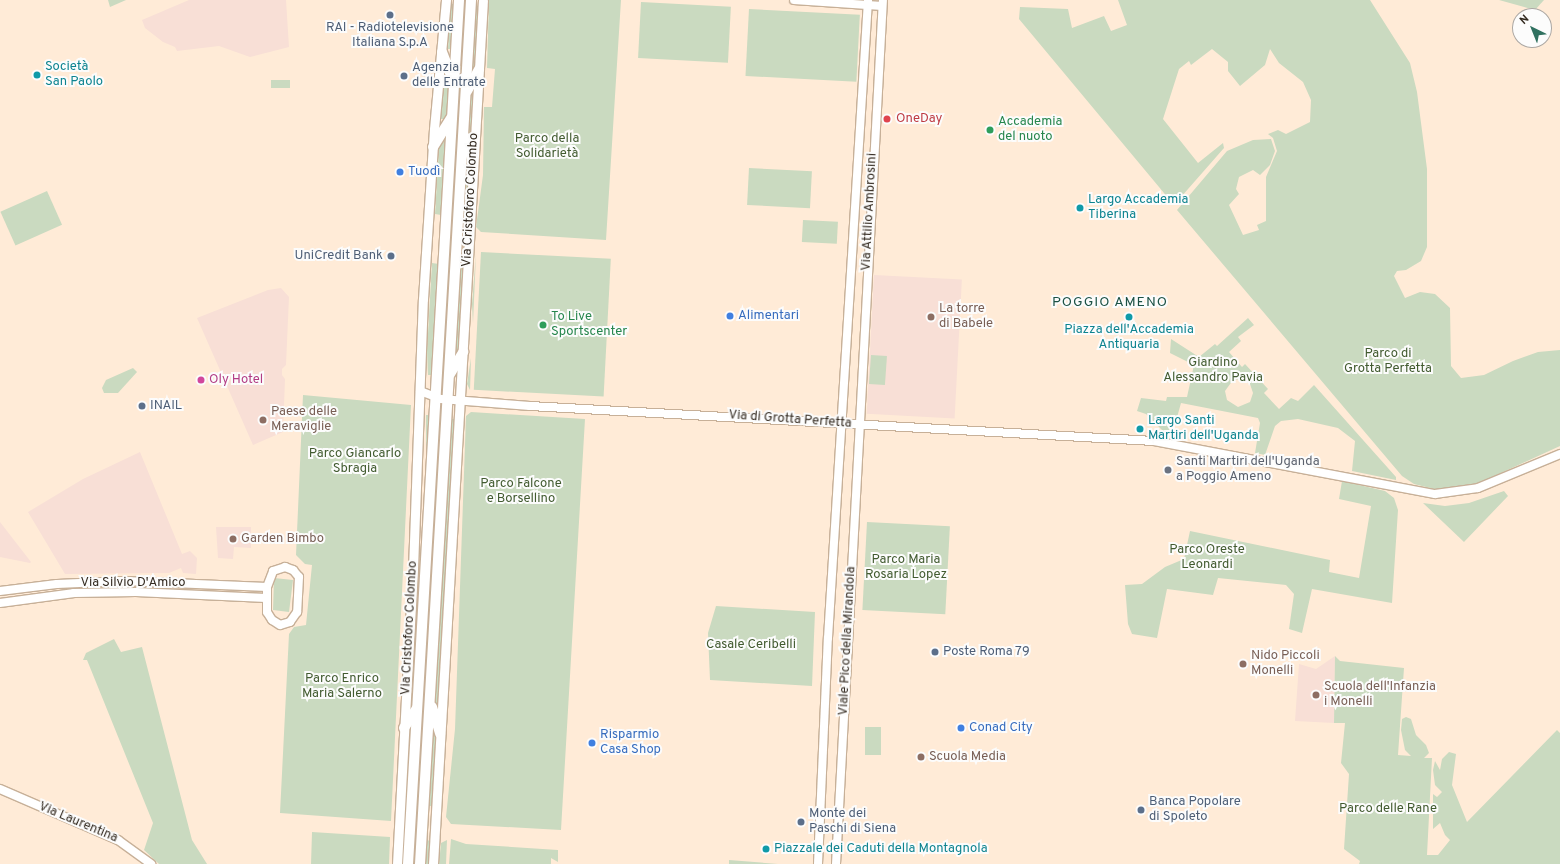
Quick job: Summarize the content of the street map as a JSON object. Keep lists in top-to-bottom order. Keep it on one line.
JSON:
{"streets":{"main road":["Via Cristoforo Colombo"],"street":["Via Attilio Ambrosini","Via di Grotta Perfetta","Via Silvio D'Amico","Viale Pico della Mirandola","Via Laurentina"]},"crossings":[["Via Cristoforo Colombo","Via di Grotta Perfetta"],["Via Attilio Ambrosini","Via di Grotta Perfetta"],["Via Attilio Ambrosini","Viale Pico della Mirandola"],["Via di Grotta Perfetta","Viale Pico della Mirandola"]],"districts":["POGGIO AMENO"],"parks":["Parco della Solidarietà","Parco di Grotta Perfetta","Giardino Alessandro Pavia","Parco Giancarlo Sbragia","Parco Falcone e Borsellino","Parco Oreste Leonardi","Parco Maria Rosaria Lopez","Casale Ceribelli","Parco Enrico Maria Salerno","Parco delle Rane"],"places":["RAI - Radiotelevisione Italiana S.p.A","Società San Paolo","Agenzia delle Entrate","OneDay","Accademia del nuoto","Tuodì","Largo Accademia Tiberina","UniCredit Bank","Alimentari","La torre di Babele","Piazza dell'Accademia Antiquaria","To Live Sportscenter","Oly Hotel","INAIL","Paese delle Meraviglie","Largo Santi Martiri dell'Uganda","Santi Martiri dell'Uganda a Poggio Ameno","Garden Bimbo","Poste Roma 79","Nido Piccoli Monelli","Scuola dell'Infanzia i Monelli","Conad City","Risparmio Casa Shop","Scuola Media","Banca Popolare di Spoleto","Monte dei Paschi di Siena","Piazzale dei Caduti della Montagnola"],"north":"top left"}
